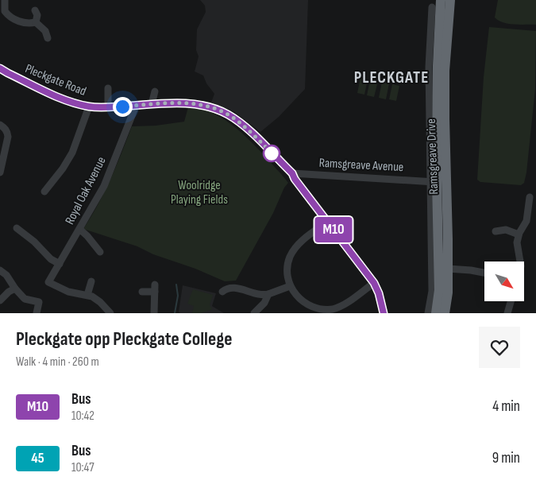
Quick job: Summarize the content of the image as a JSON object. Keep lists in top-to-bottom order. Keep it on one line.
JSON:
{"streets":{"highway":["Ramsgreave Drive"],"main road":["Pleckgate Road"],"street":["Ramsgreave Avenue","Royal Oak Avenue"]},"crossings":[["Pleckgate Road","Ramsgreave Avenue"],["Pleckgate Road","Royal Oak Avenue"],["Ramsgreave Drive","Ramsgreave Avenue"]],"districts":["PLECKGATE"],"parks":["Woolridge Playing Fields"],"lines":["bus line M10"],"north":"bottom right","page":{"on_map":"M10","heading":["Pleckgate opp Pleckgate College","Walk · 4 min · 260 m"],"list":[{"mark":"M10","name":"Bus","note":"10:42","value":"4 min"},{"mark":"45","name":"Bus","note":"10:47","value":"9 min"}]}}
